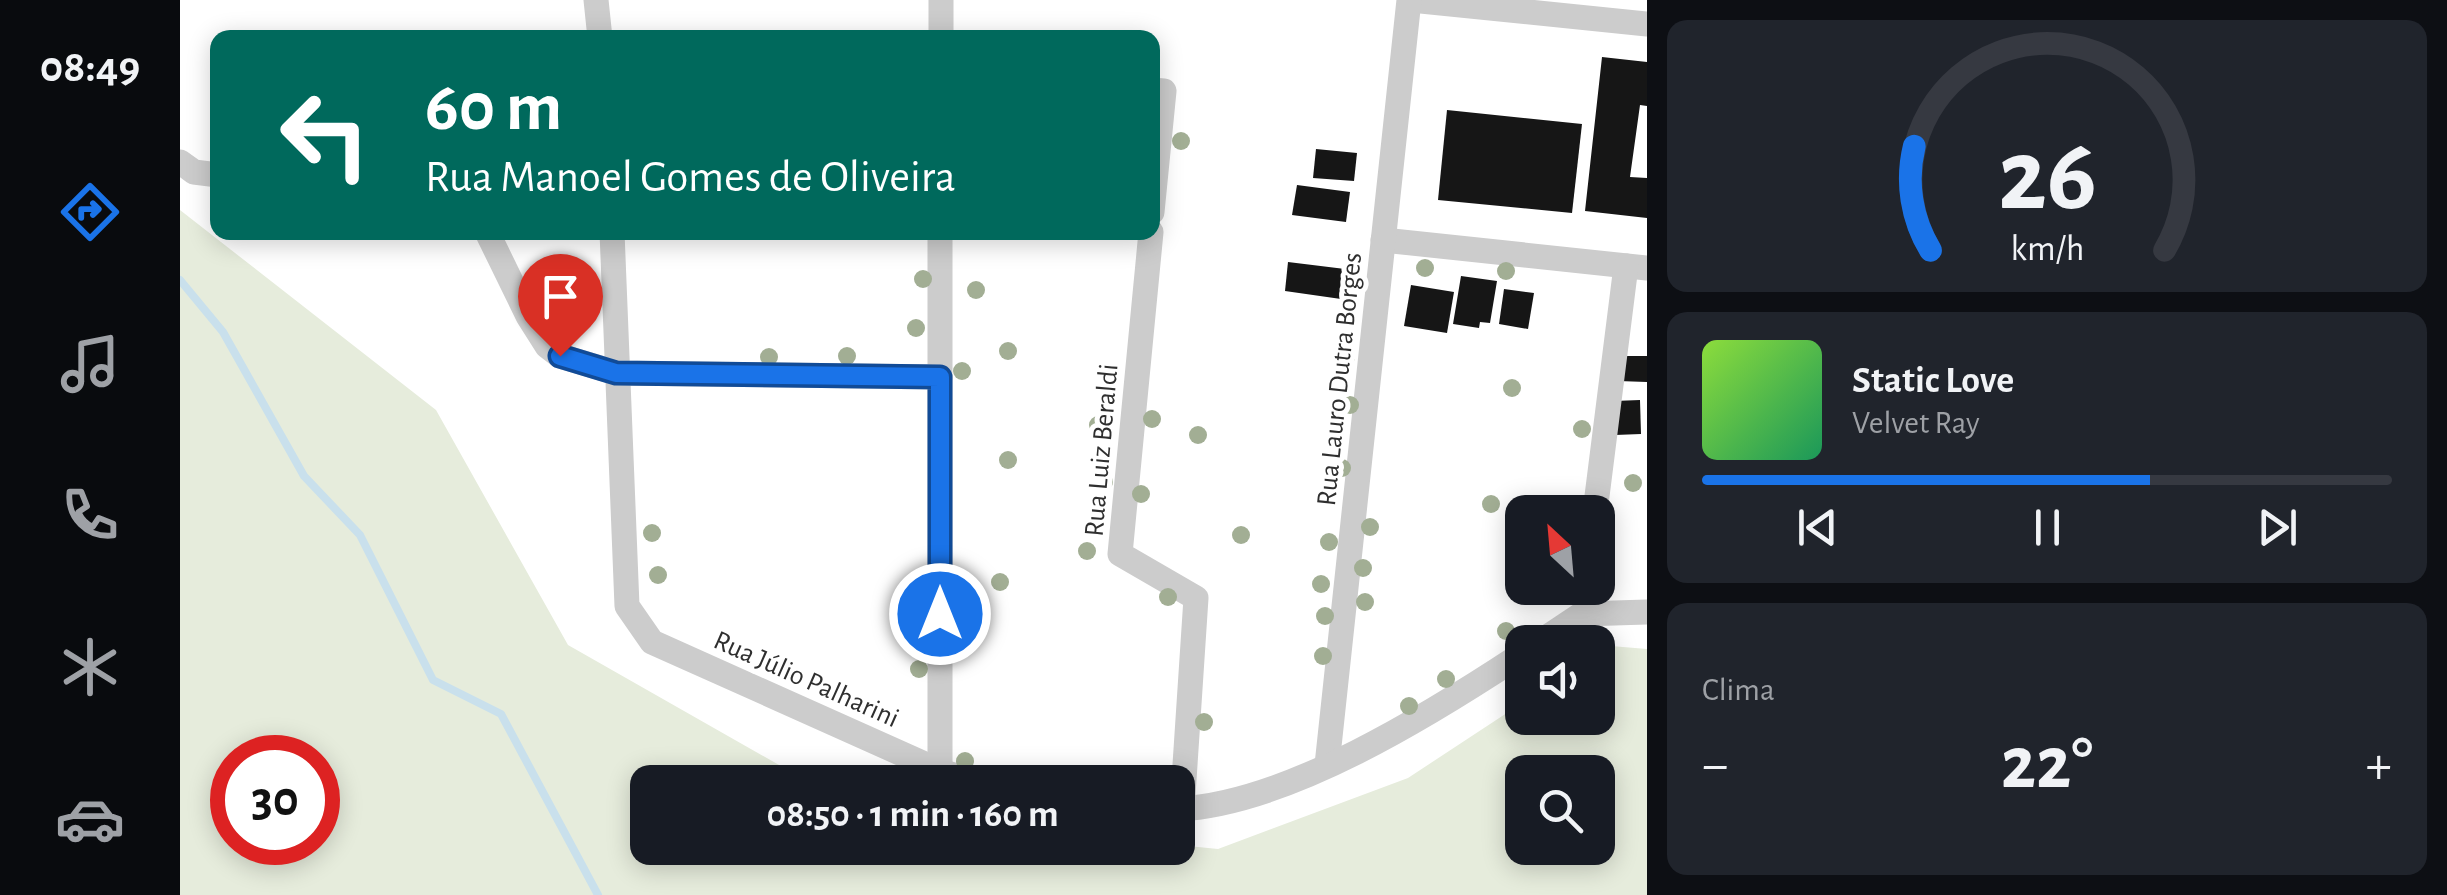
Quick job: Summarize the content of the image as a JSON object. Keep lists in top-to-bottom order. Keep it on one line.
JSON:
{"streets":{"street":["Rua Lauro Dutra Borges","Rua Luiz Beraldi","Rua Júlio Palharini"]},"north":"top left","page":{"tabs":"08:49","turn":["60 m","Rua Manoel Gomes de Oliveira"],"song":["Static Love","Velvet Ray"],"tile":"Clima","heat":["−","22°","+"],"limit":"30","trip":"08:50 · 1 min · 160 m","gauge":["26","km/h"]}}
